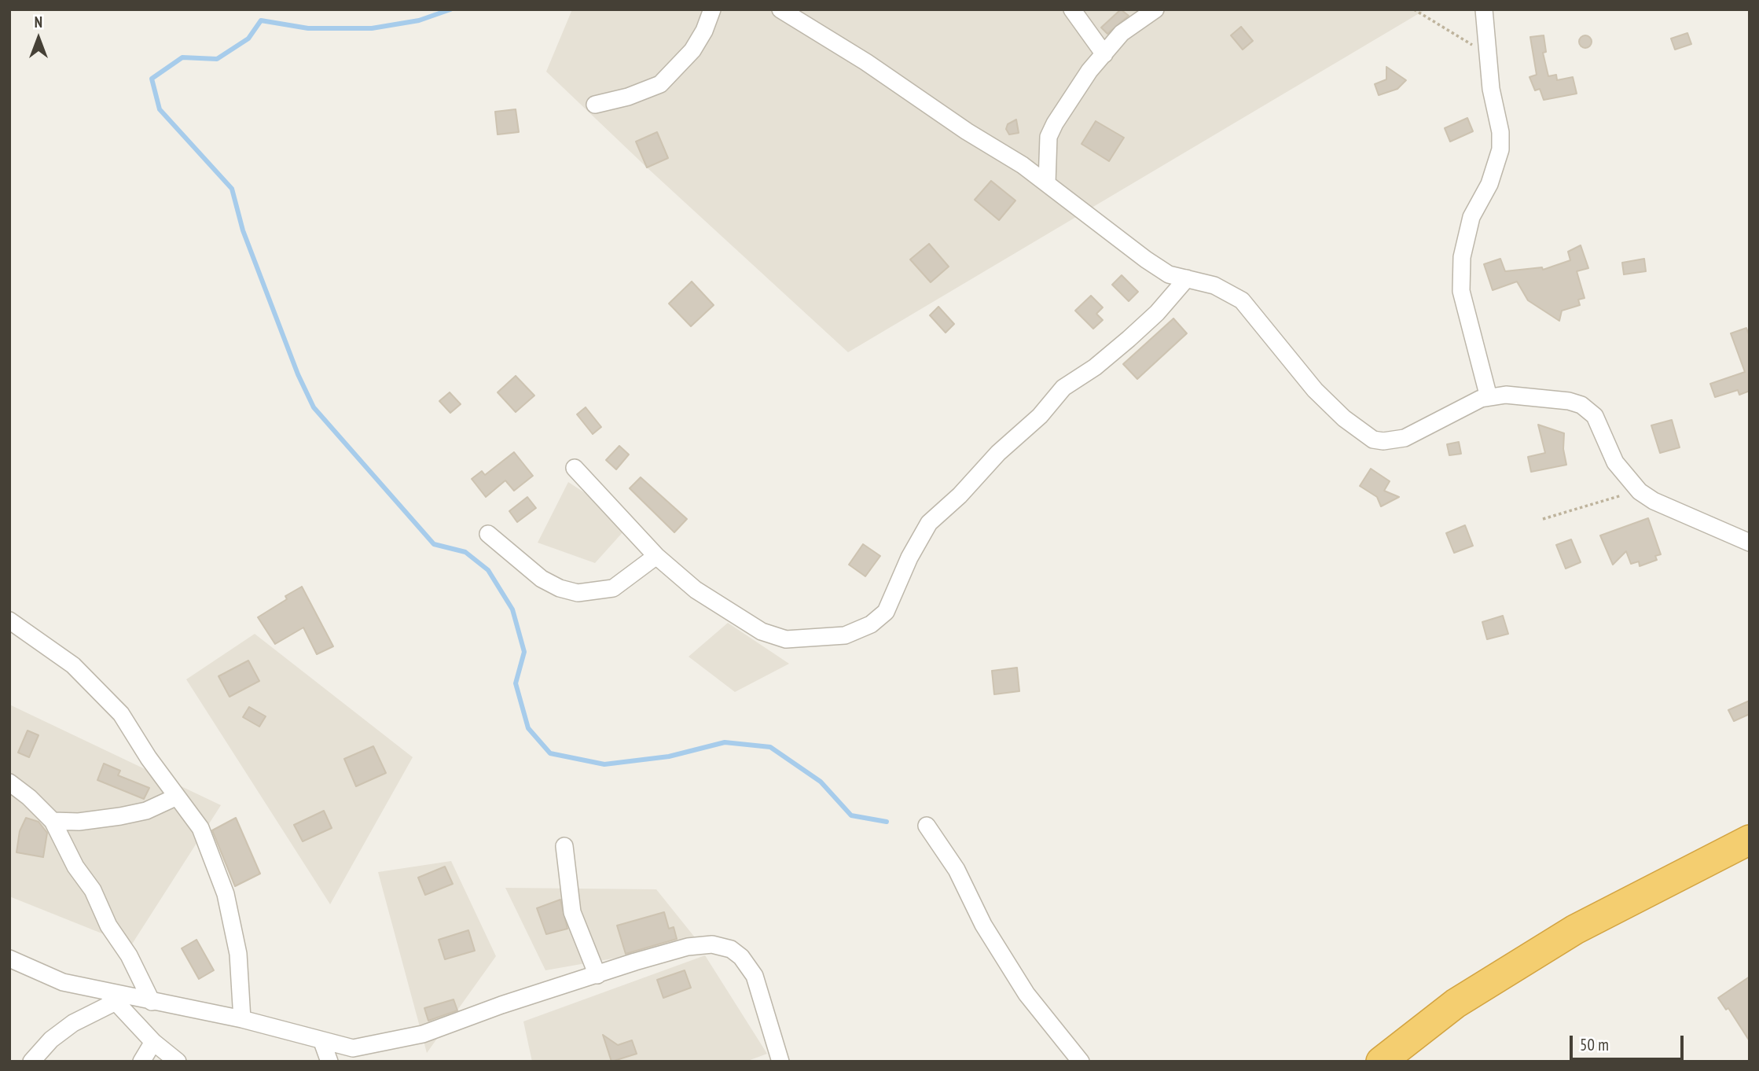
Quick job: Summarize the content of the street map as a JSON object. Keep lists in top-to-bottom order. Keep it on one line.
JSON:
{"scale_bar":"50 m","north":"top"}
